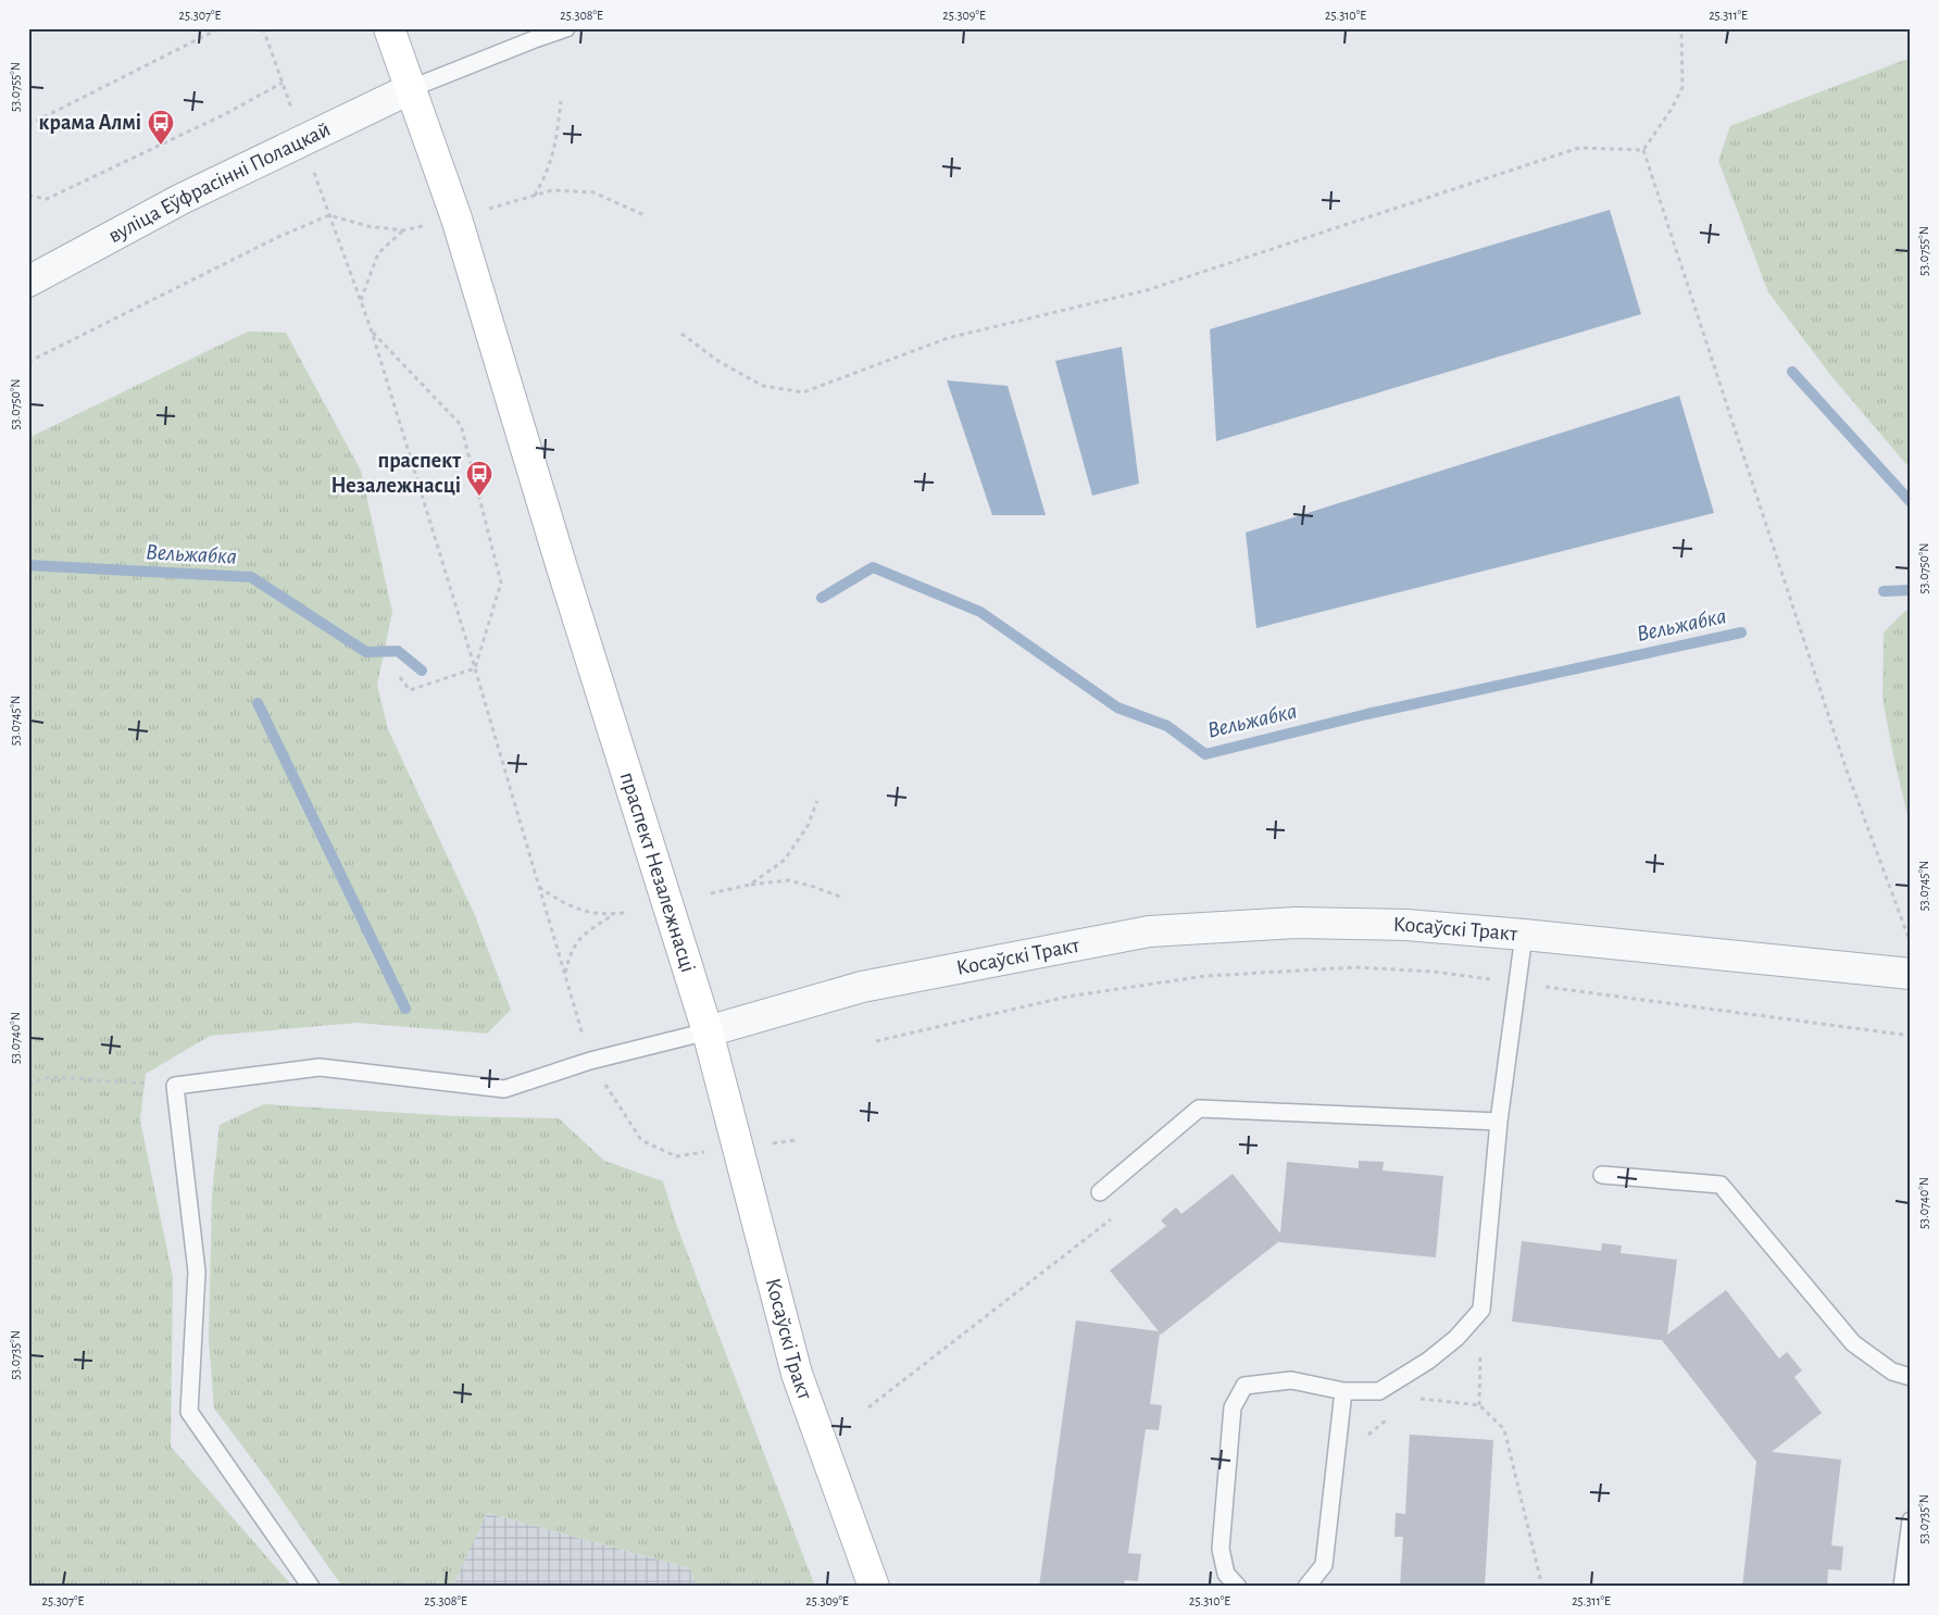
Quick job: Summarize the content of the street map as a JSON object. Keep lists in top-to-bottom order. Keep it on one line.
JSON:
{"streets":{"main road":["праспект Незалежнасці","Косаўскі Тракт"],"street":["вуліца Еўфрасінні Полацкай"]},"crossings":[["вуліца Еўфрасінні Полацкай","праспект Незалежнасці"],["праспект Незалежнасці","Косаўскі Тракт"]],"water":["Вельжабка"],"places":{"bus stop":["крама Алмі","праспект Незалежнасці"]},"coordinates":["25.307°E","25.308°E","25.309°E","25.310°E","25.311°E","53.0755°N","53.0750°N","53.0745°N","53.0740°N","53.0735°N"]}
